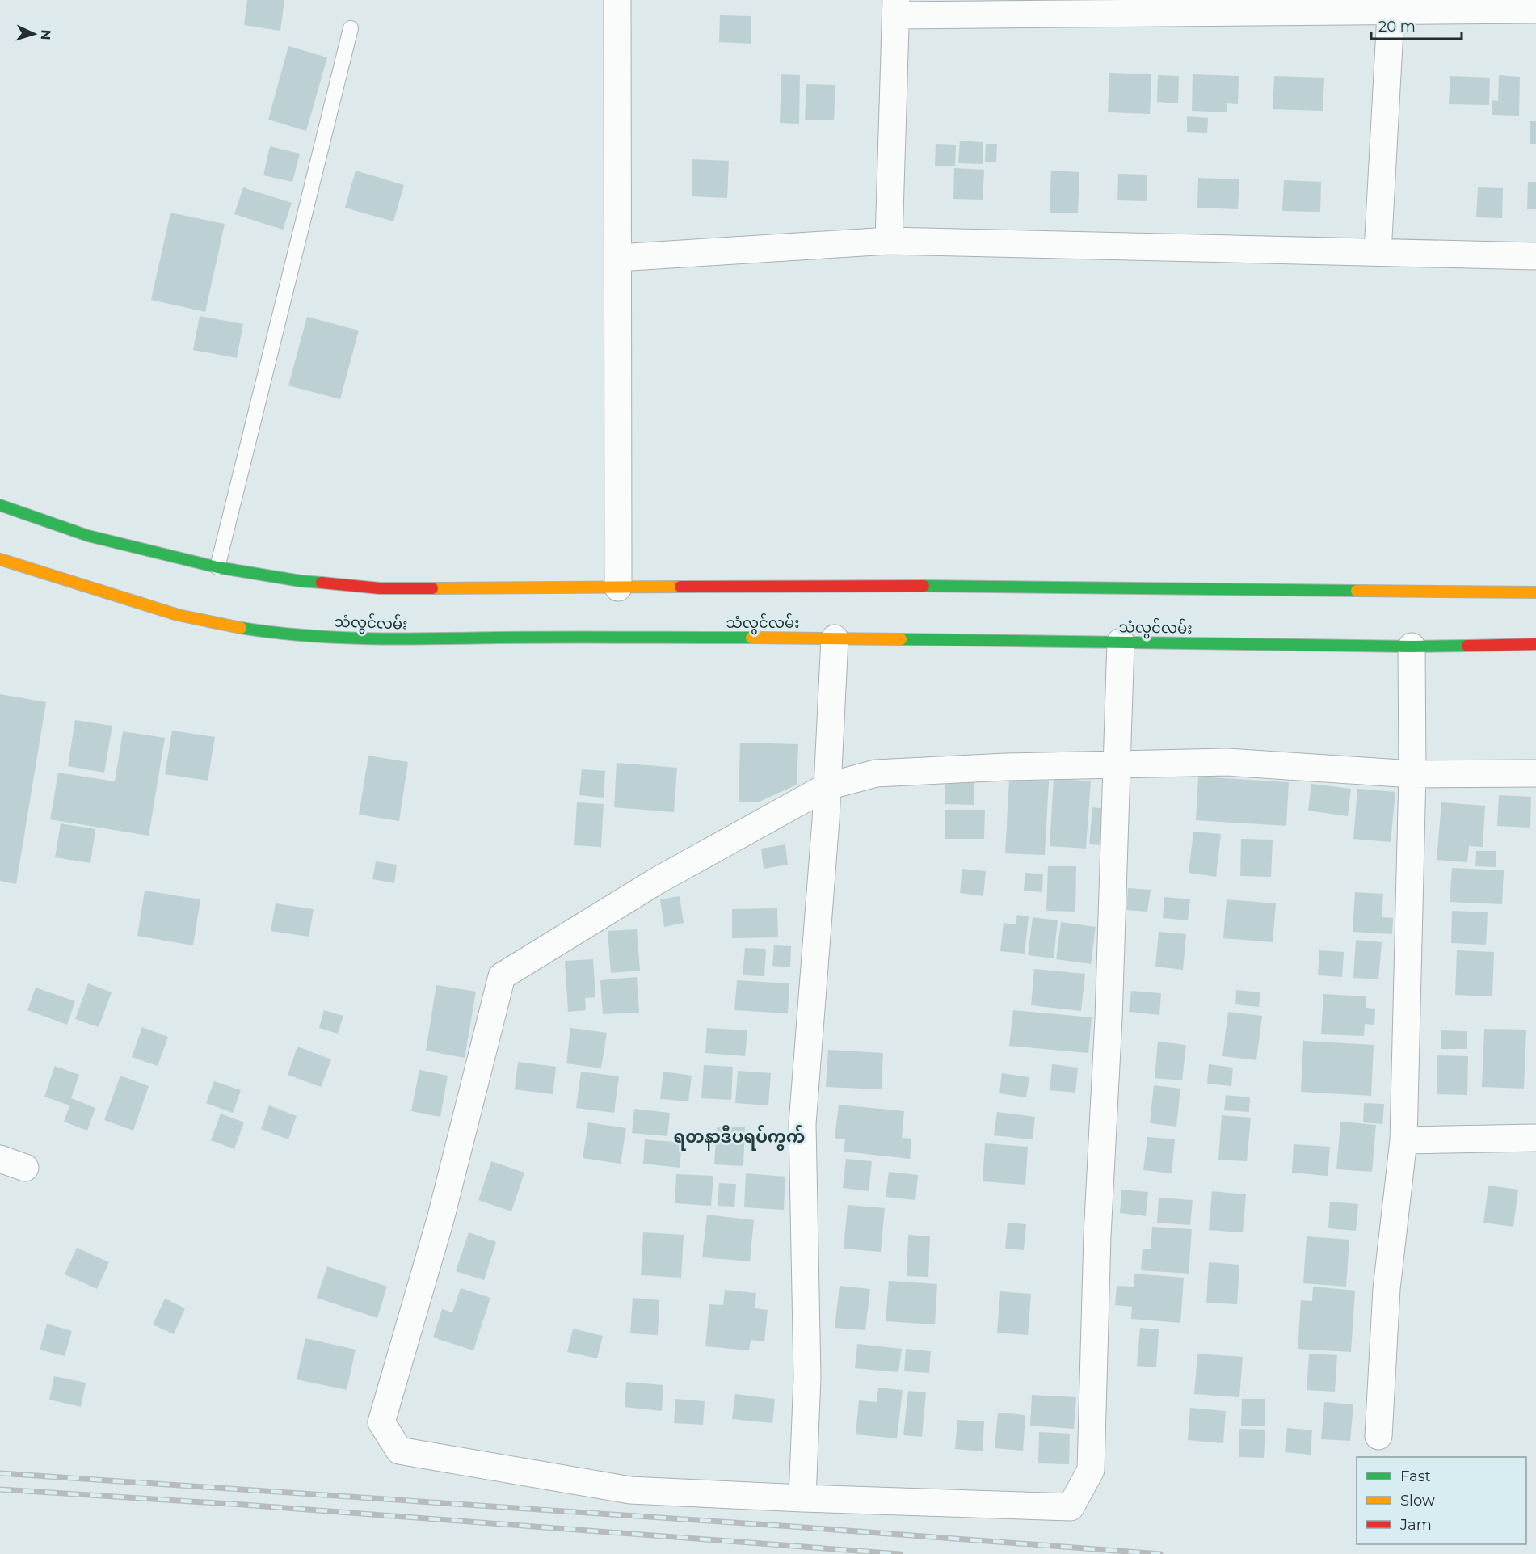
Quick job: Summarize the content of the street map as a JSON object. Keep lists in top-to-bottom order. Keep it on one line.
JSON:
{"streets":{"main road":["သံလွင်လမ်း"]},"districts":["ရတနာဒီပရပ်ကွက်"],"legend":["Fast","Slow","Jam"],"scale_bar":"20 m","north":"right"}
